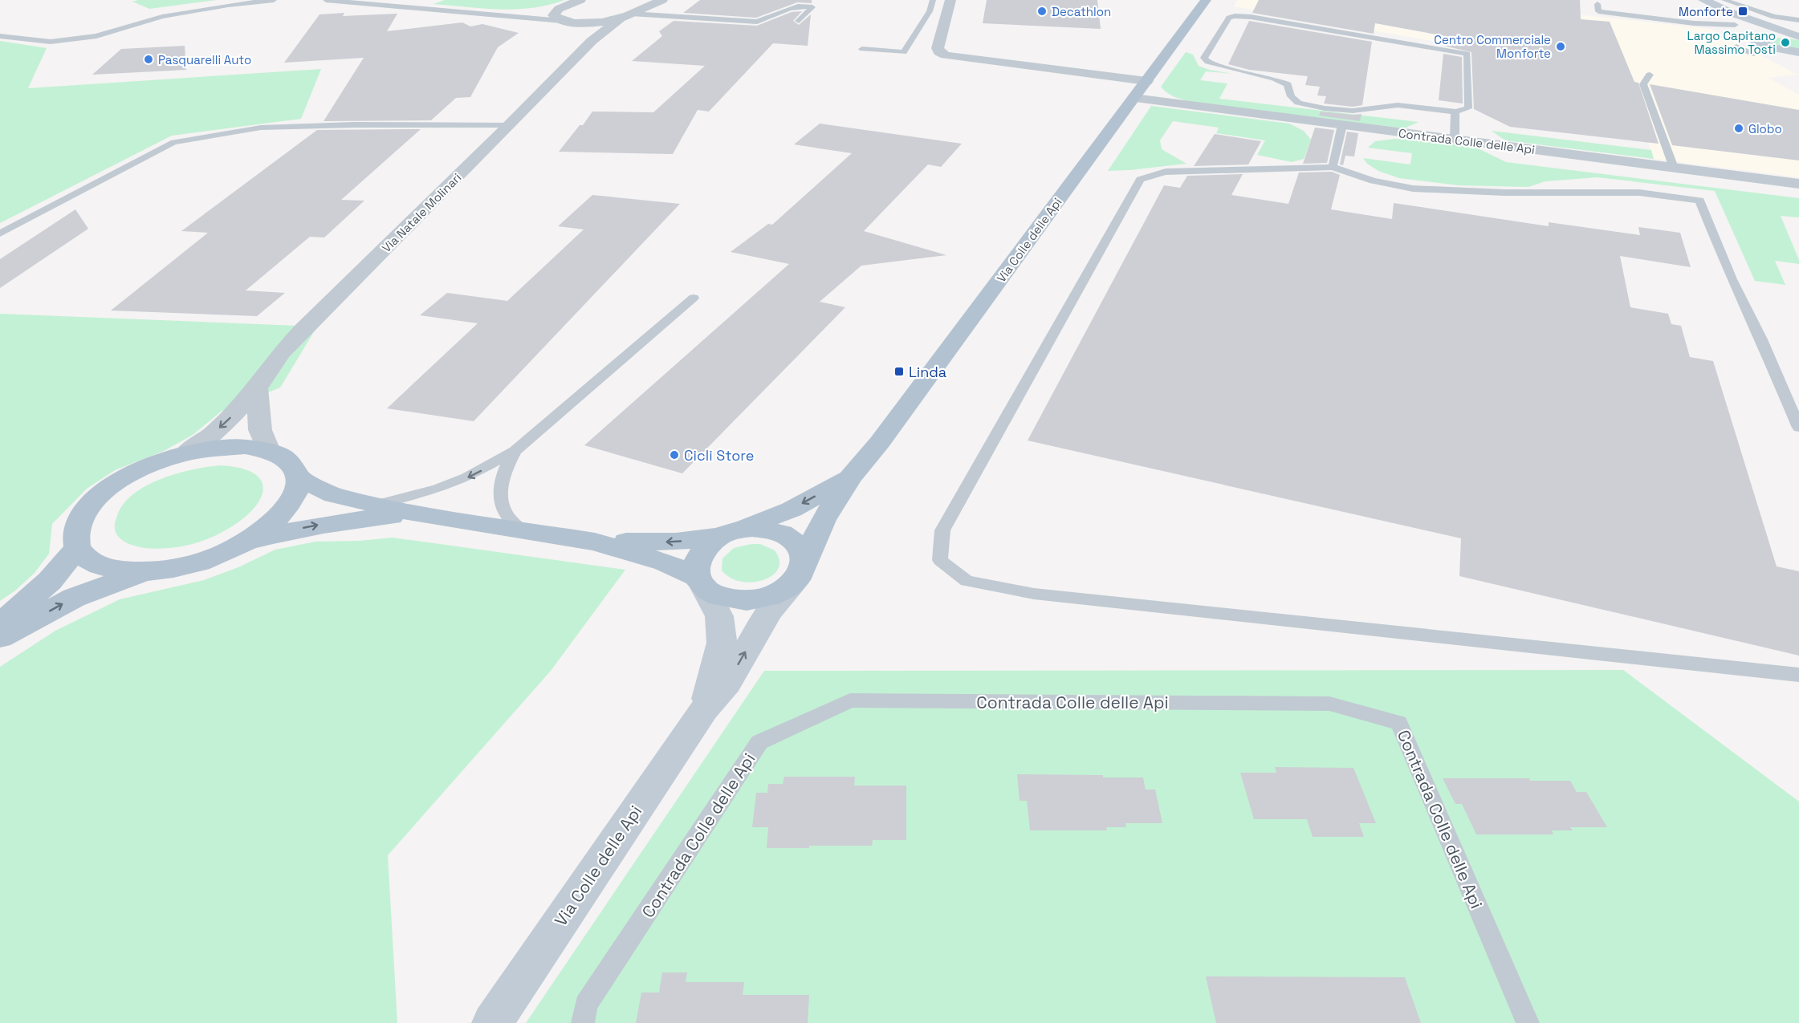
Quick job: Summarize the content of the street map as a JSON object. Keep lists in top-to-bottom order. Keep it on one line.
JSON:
{"streets":{"main road":["Via Colle delle Api"],"street":["Contrada Colle delle Api","Via Natale Molinari"]},"crossings":[["Contrada Colle delle Api","Via Colle delle Api"]],"places":{"other":["Decathlon","Largo Capitano Massimo Tosti","Centro Commerciale Monforte","Pasquarelli Auto","Globo","Cicli Store"],"transit":["Monforte","Linda"]}}
